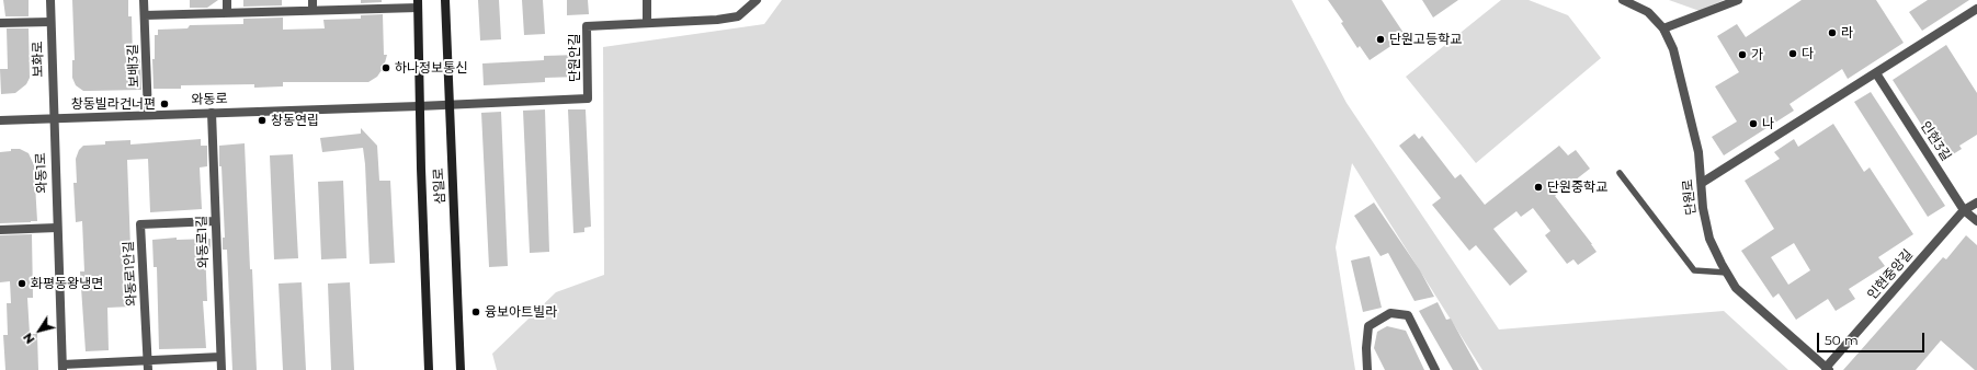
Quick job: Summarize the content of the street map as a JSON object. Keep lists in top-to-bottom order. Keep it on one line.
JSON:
{"streets":{"main road":["삼일로"],"street":["단원안길","보화로","보배3길","와동로","인현3길","와동1로","단원로","와동로1길","와동로1안길","인현중앙길"]},"crossings":[["단원안길","와동로"],["단원안길","삼일로"],["보화로","와동로"],["보화로","와동1로"],["보배3길","와동로"],["와동로","와동1로"],["와동로","삼일로"],["와동로","와동로1길"],["인현3길","인현중앙길"],["단원로","인현중앙길"],["와동로1길","와동로1안길"]],"places":["라","단원고등학교","다","가","하나정보통신","창동빌라건너편","창동연립","나","단원중학교","화평동왕냉면","융보아트빌라"],"scale_bar":"50 m","north":"bottom left"}
